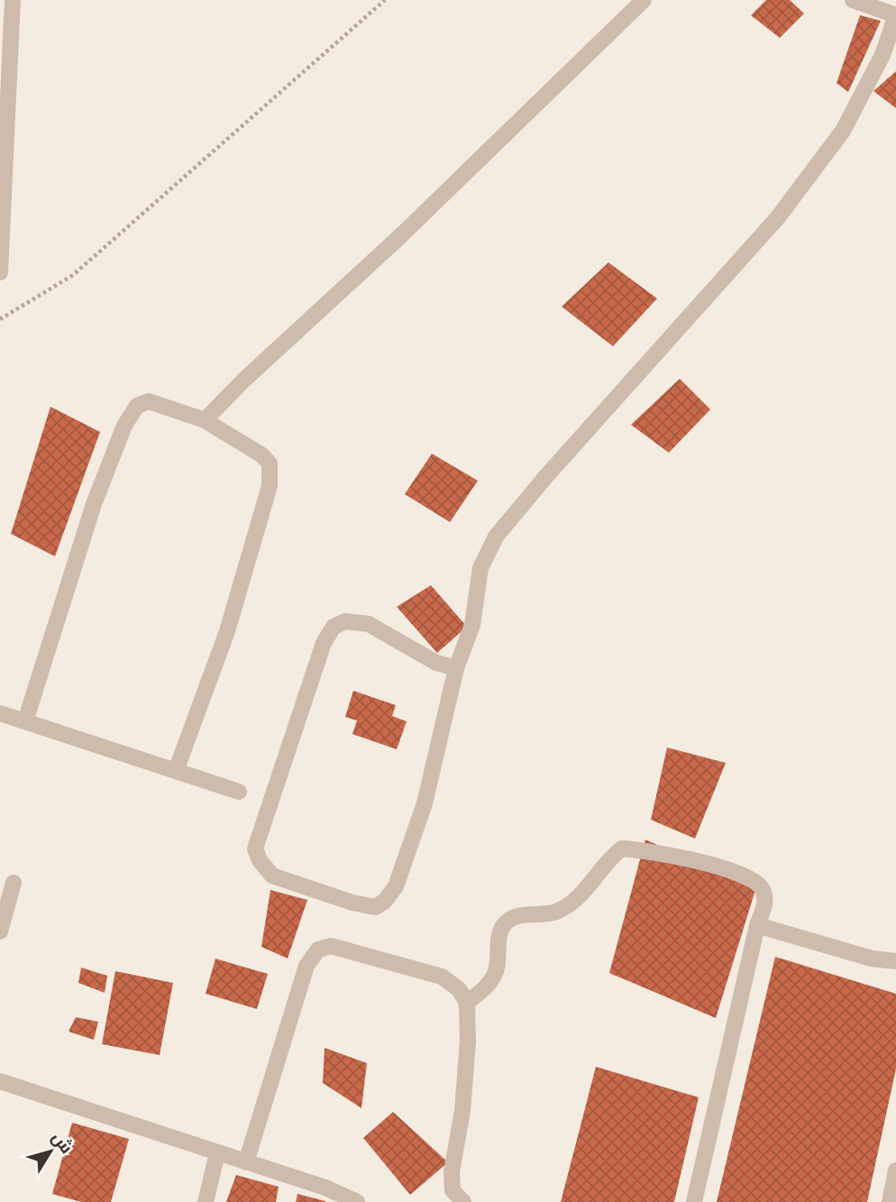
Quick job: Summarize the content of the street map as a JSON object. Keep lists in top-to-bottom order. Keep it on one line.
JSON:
{"north":"top right"}
